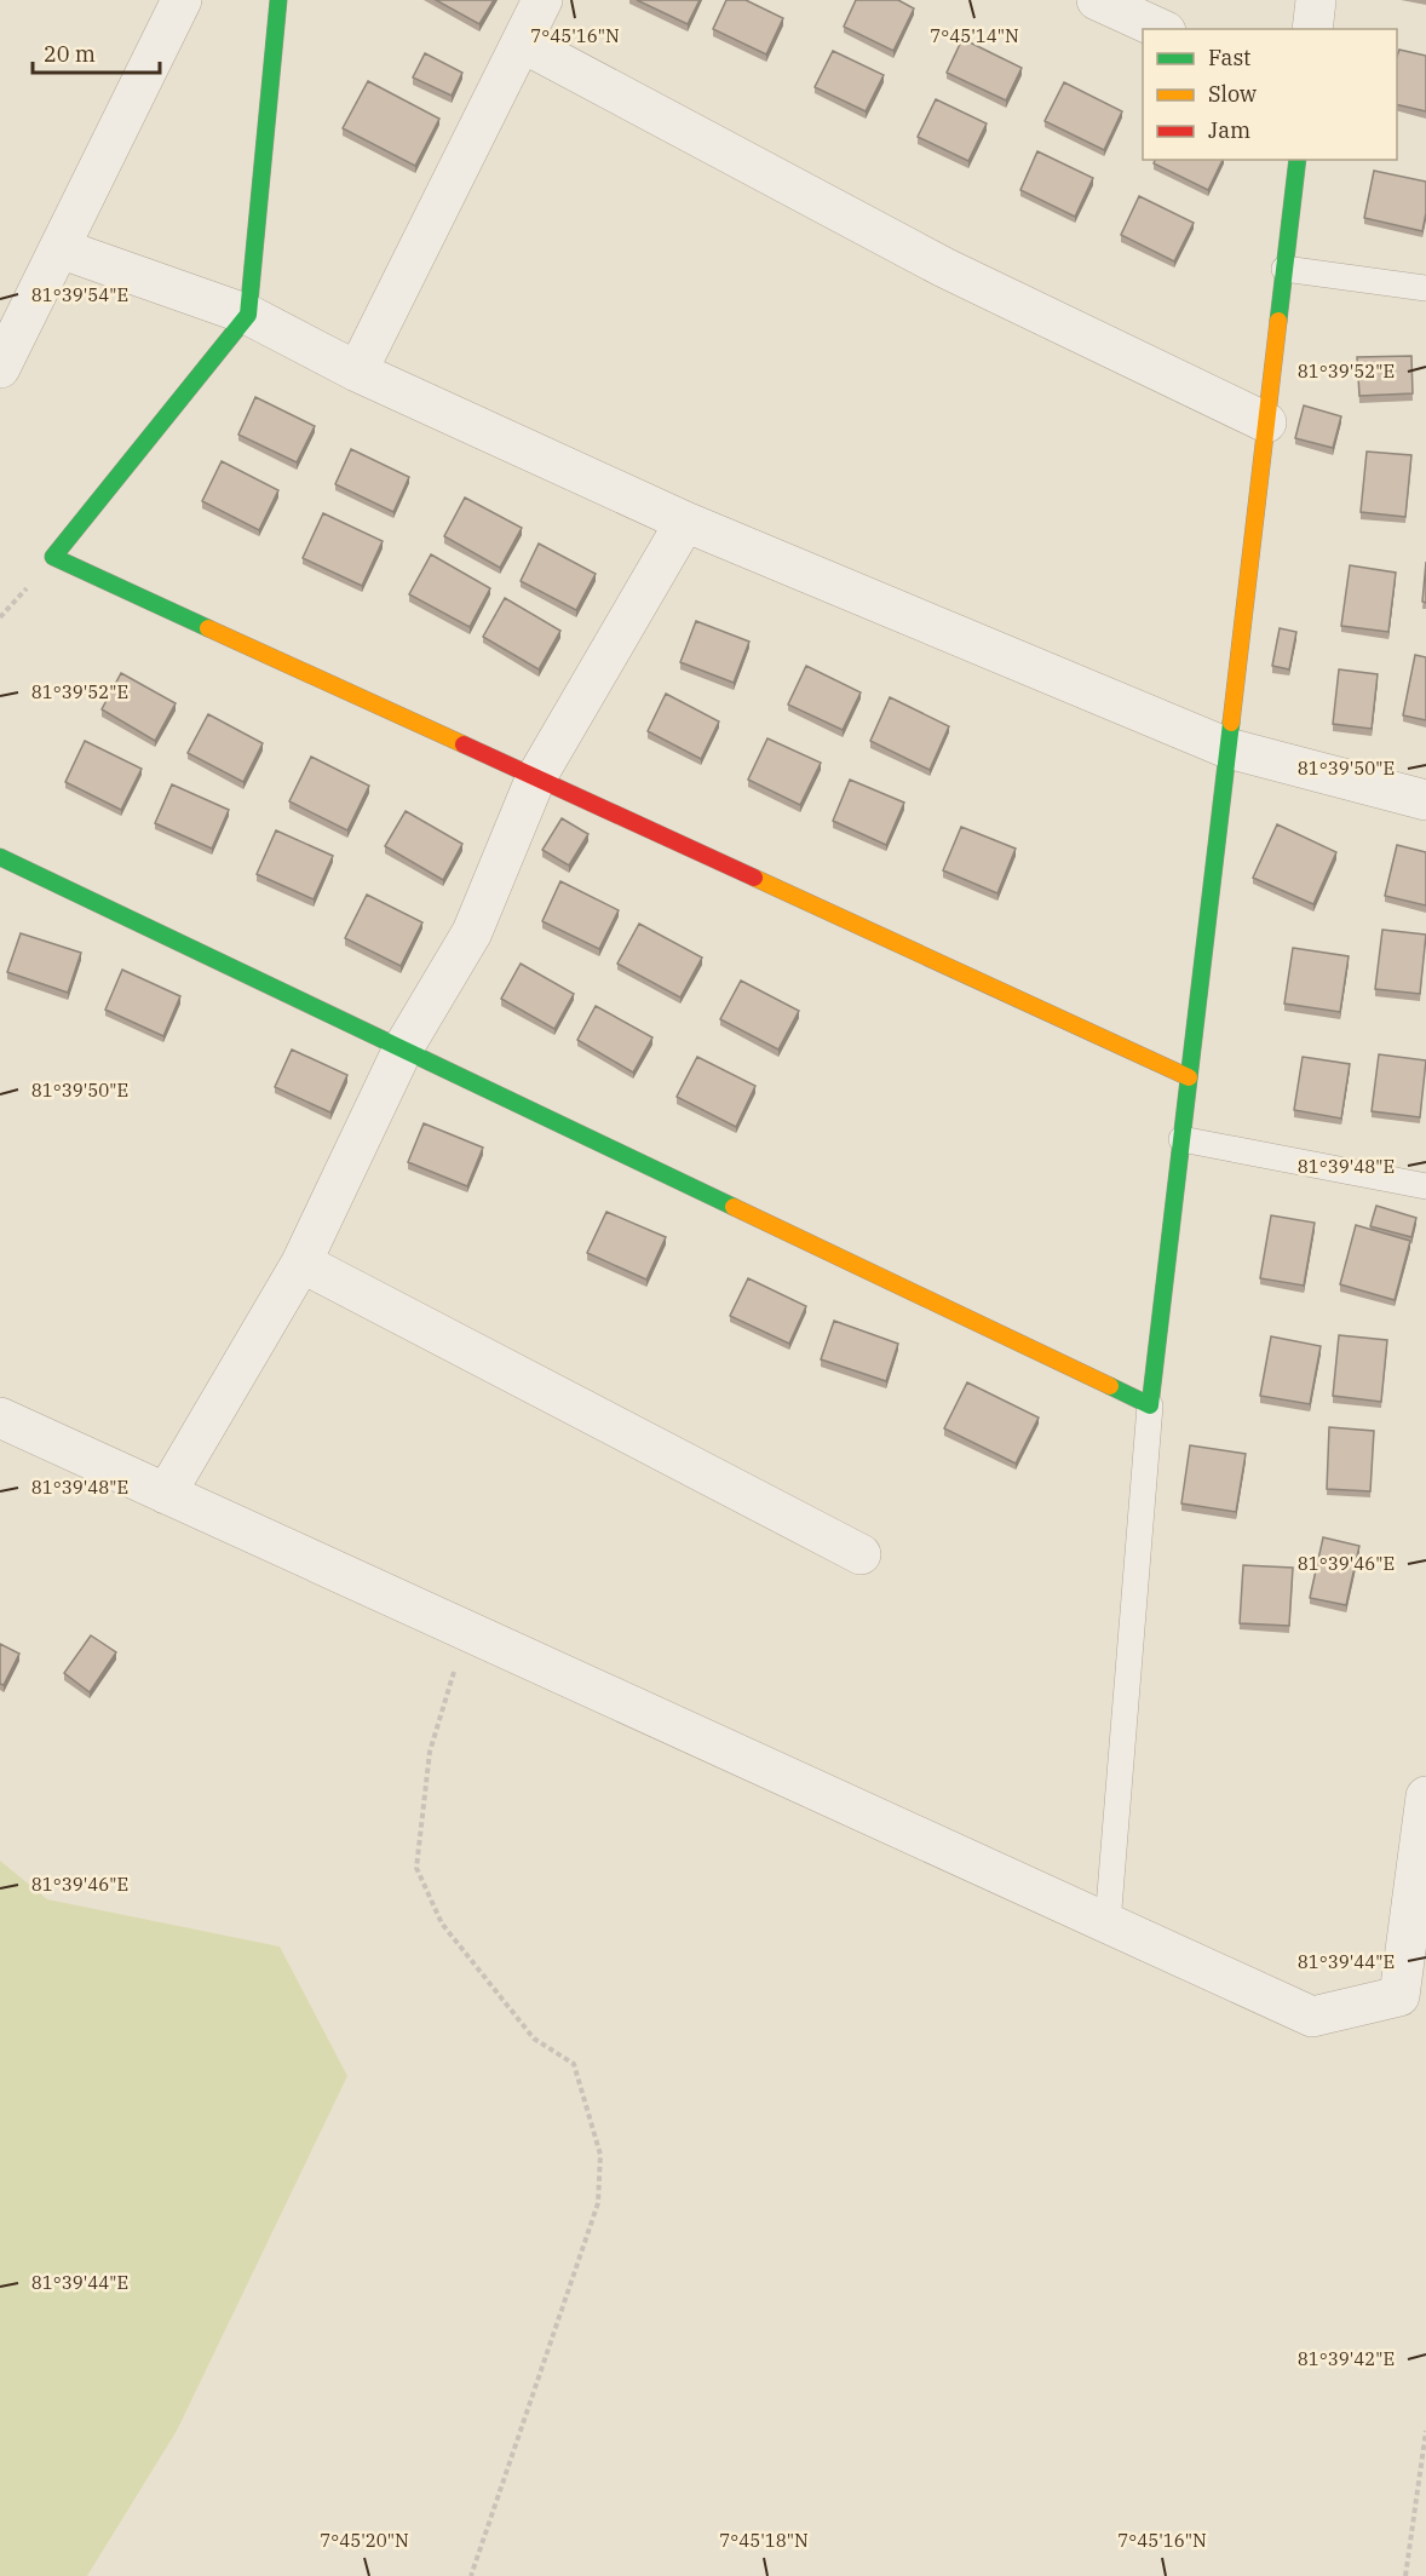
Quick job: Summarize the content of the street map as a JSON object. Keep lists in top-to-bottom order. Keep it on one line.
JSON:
{"legend":["Fast","Slow","Jam"],"scale_bar":"20 m","coordinates":["7°45'16\"N","7°45'14\"N","81°39'54\"E","81°39'52\"E","81°39'50\"E","81°39'48\"E","81°39'46\"E","81°39'44\"E","81°39'42\"E","7°45'20\"N","7°45'18\"N"]}
